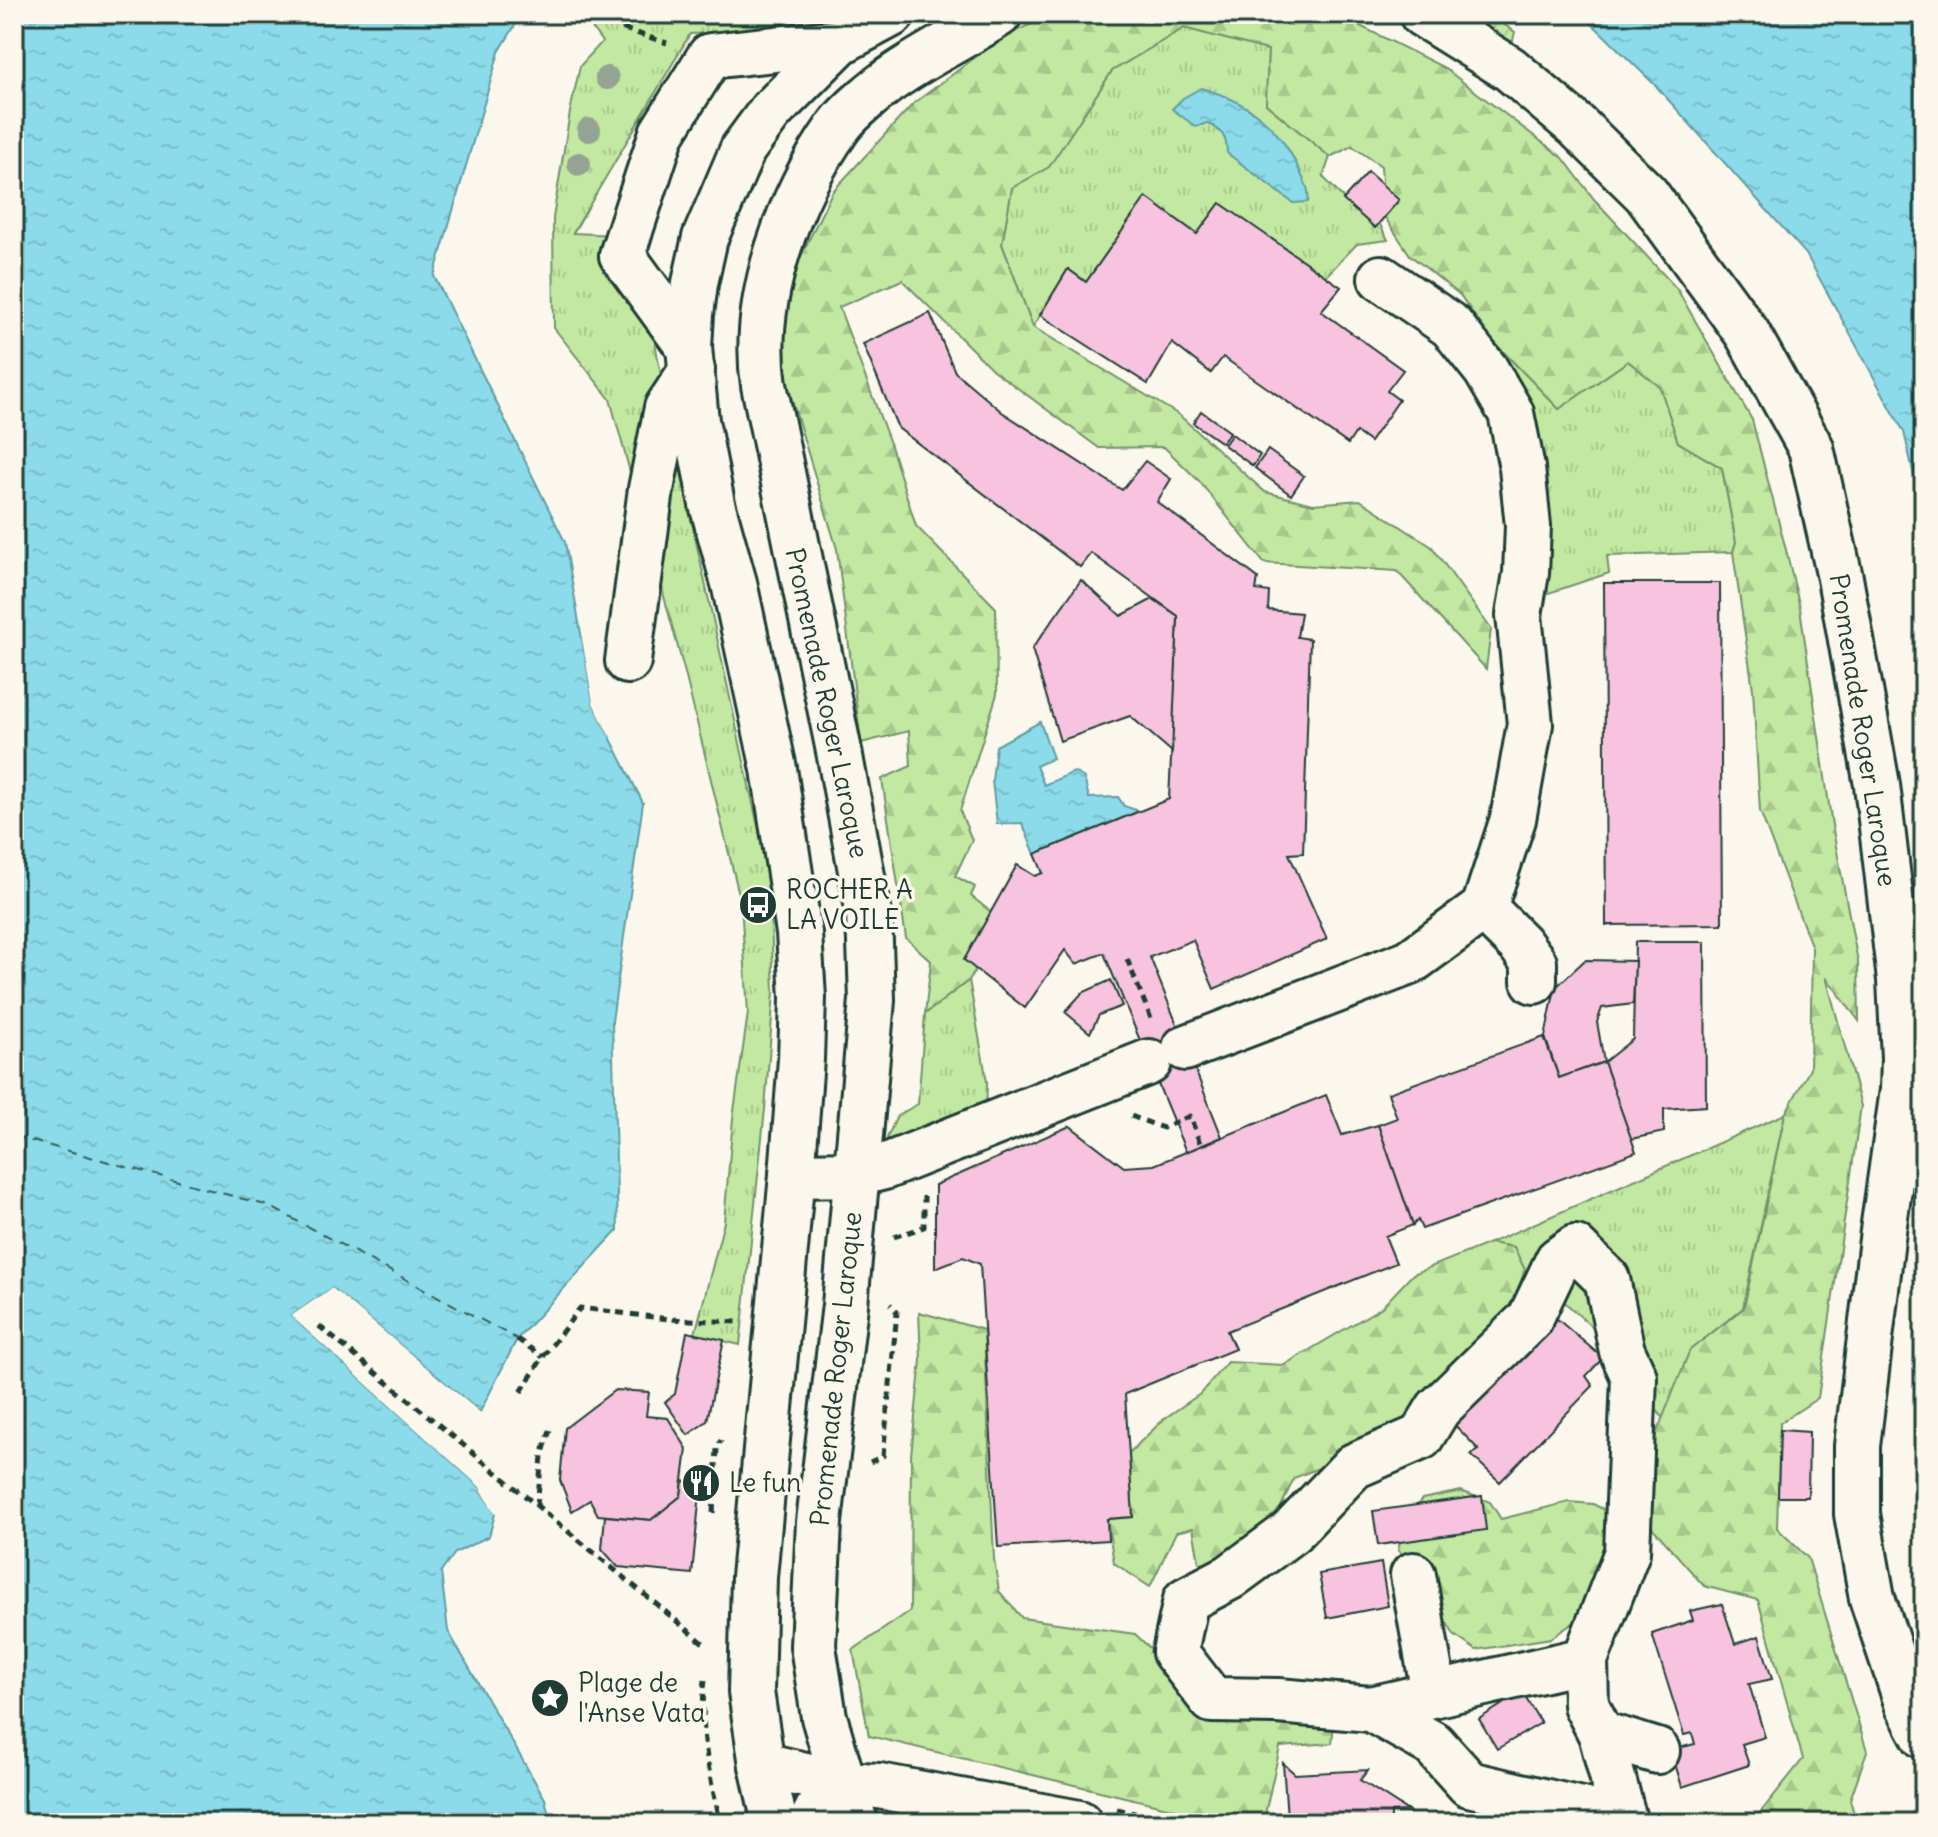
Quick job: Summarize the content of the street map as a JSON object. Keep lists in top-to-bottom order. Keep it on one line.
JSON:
{"streets":{"main road":["Promenade Roger Laroque"]},"places":{"bus stop":["ROCHER A LA VOILE"],"restaurant":["Le fun"],"place":["Plage de l'Anse Vata"]}}
